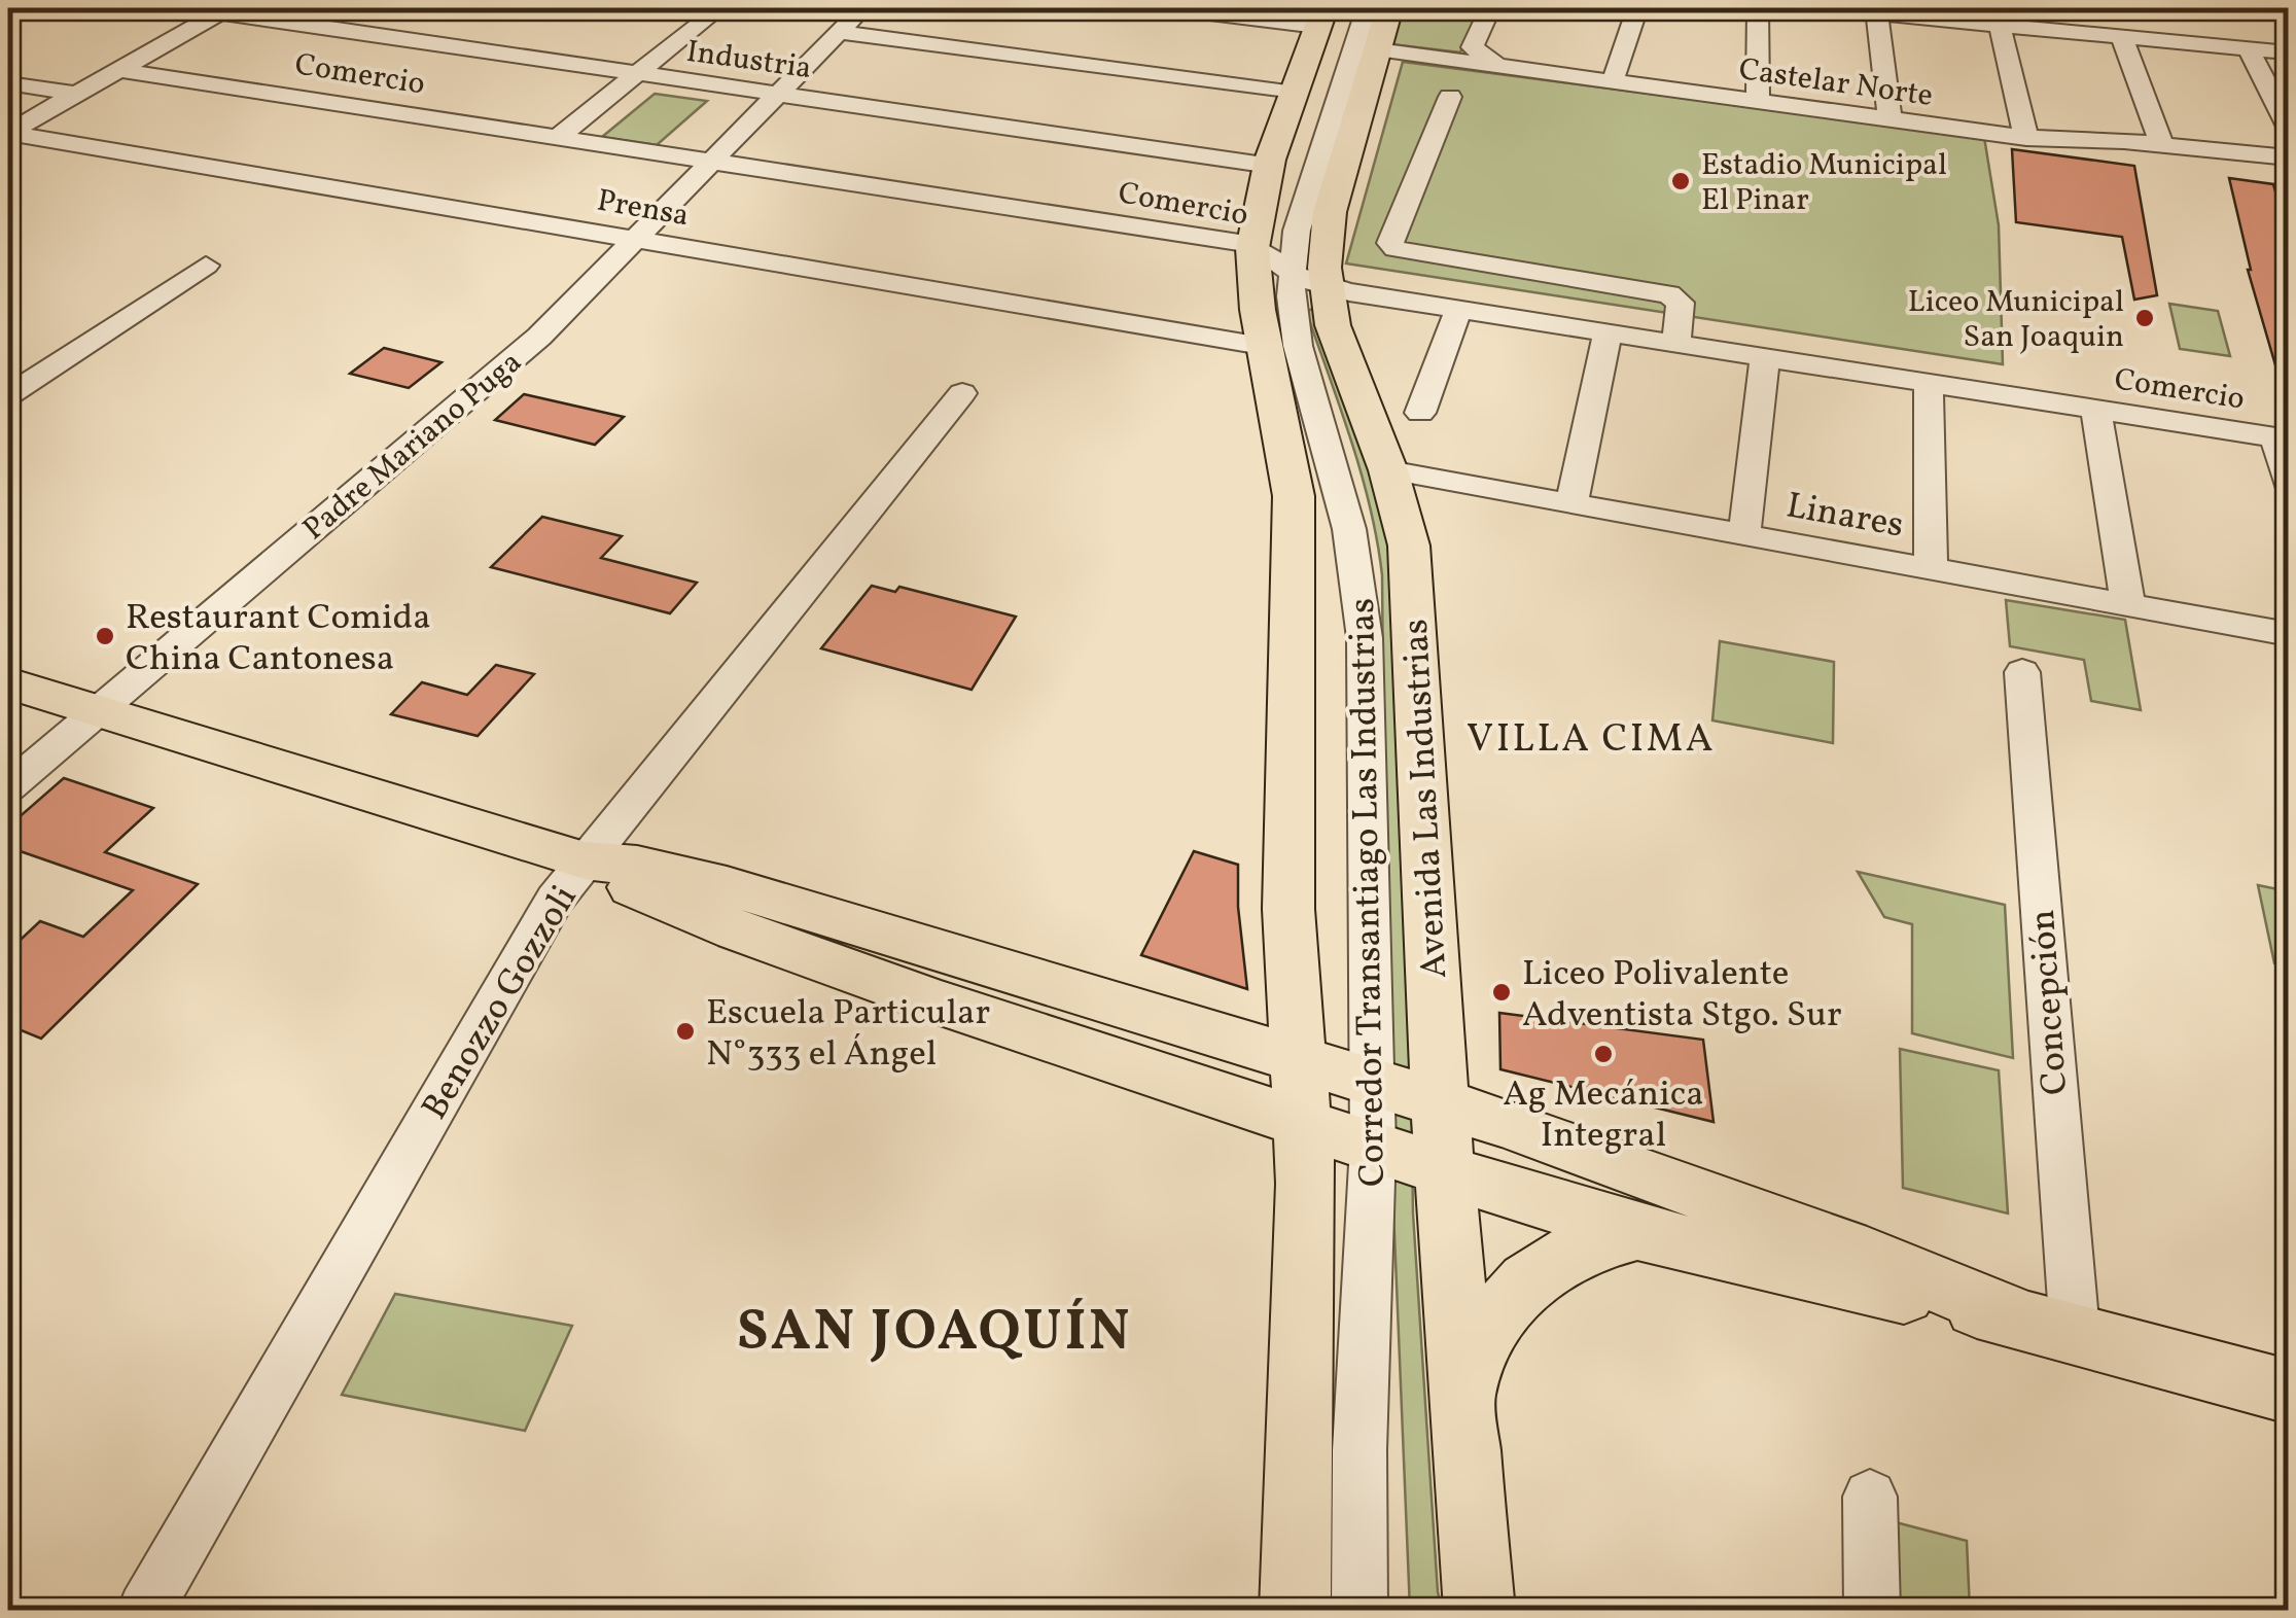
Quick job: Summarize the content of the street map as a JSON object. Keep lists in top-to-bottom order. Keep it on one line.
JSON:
{"streets":{"main road":["Avenida Las Industrias"],"street":["Industria","Comercio","Castelar Norte","Prensa","Padre Mariano Puga","Linares","Corredor Transantiago Las Industrias","Benozzo Gozzoli","Concepción"]},"crossings":[["Industria","Padre Mariano Puga"],["Industria","Avenida Las Industrias"],["Comercio","Padre Mariano Puga"],["Comercio","Avenida Las Industrias"],["Comercio","Corredor Transantiago Las Industrias"],["Castelar Norte","Avenida Las Industrias"],["Prensa","Padre Mariano Puga"],["Prensa","Avenida Las Industrias"],["Linares","Avenida Las Industrias"],["Avenida Las Industrias","Corredor Transantiago Las Industrias"]],"districts":["VILLA CIMA","SAN JOAQUÍN"],"places":["Estadio Municipal El Pinar","Liceo Municipal San Joaquin","Restaurant Comida China Cantonesa","Liceo Polivalente Adventista Stgo. Sur","Escuela Particular N°333 el Ángel","Ag Mecánica Integral"]}
